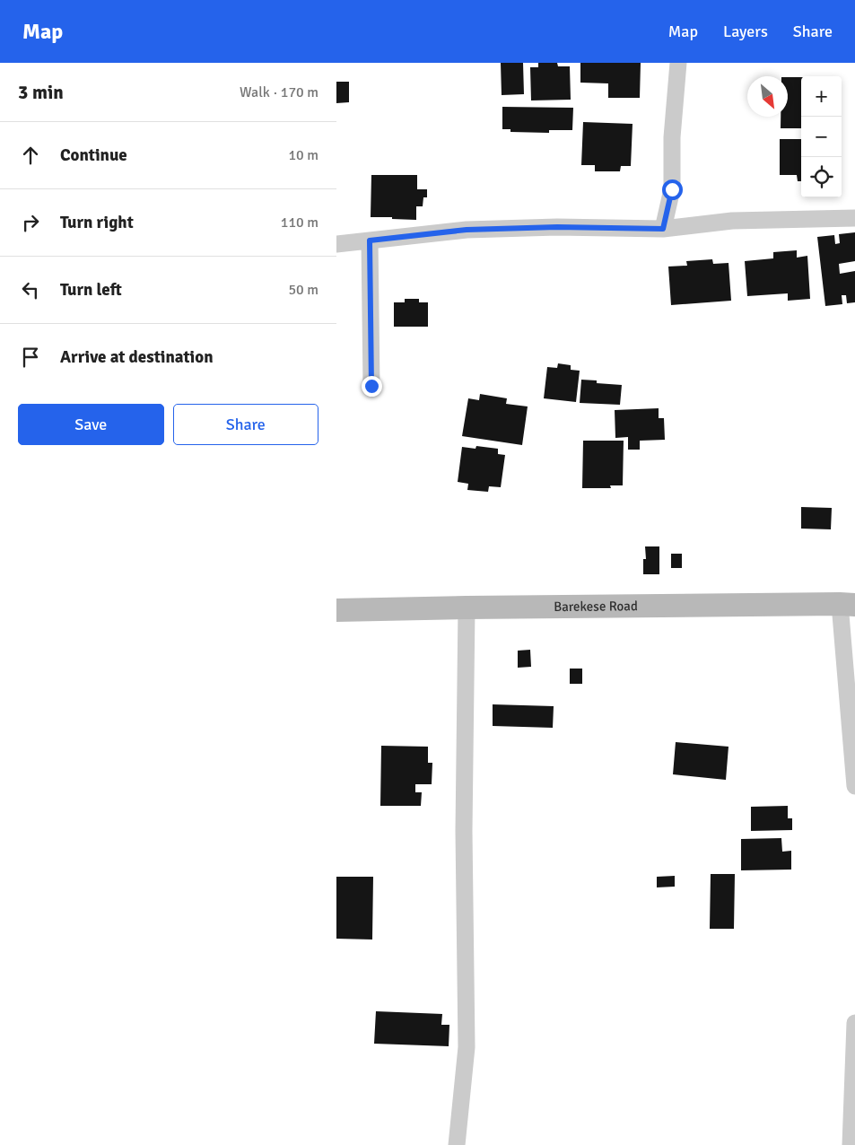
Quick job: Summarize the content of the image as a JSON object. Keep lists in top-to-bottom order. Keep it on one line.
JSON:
{"streets":{"main road":["Barekese Road"]},"north":"bottom right","page":{"header":"Map","nav":["Map","Layers","Share"],"heading":["3 min","Walk · 170 m"],"map_buttons":["+","−"],"list":[["Continue","10 m"],["Turn right","110 m"],["Turn left","50 m"],"Arrive at destination"],"buttons":["Save","Share"]}}
